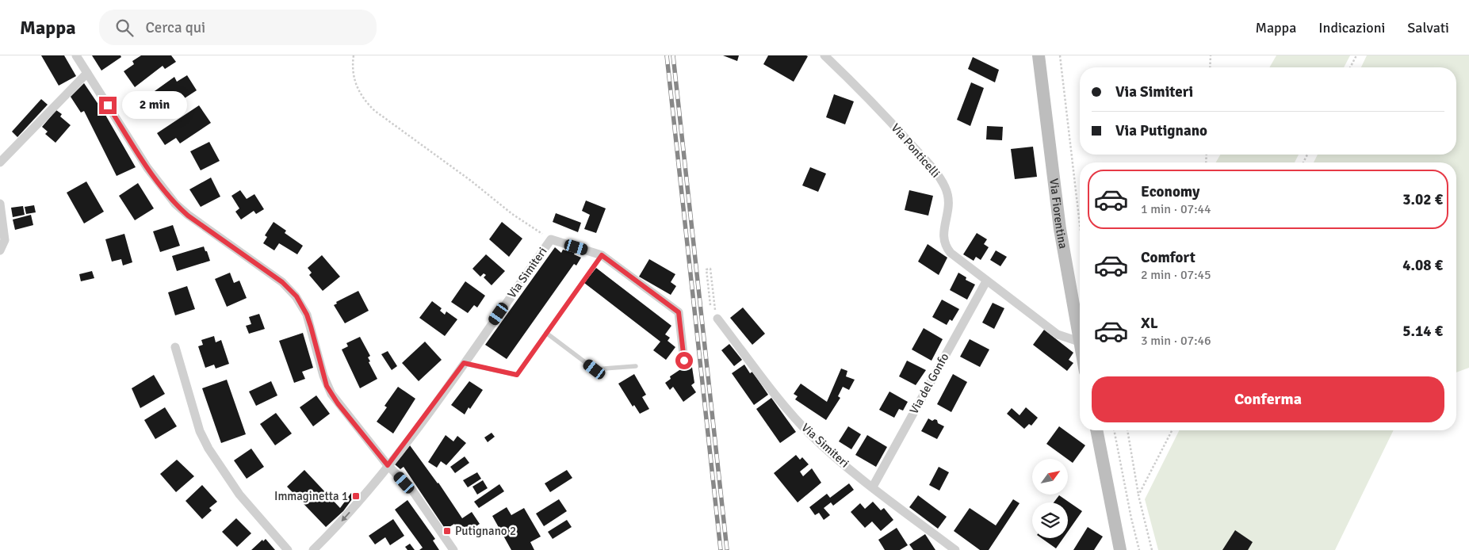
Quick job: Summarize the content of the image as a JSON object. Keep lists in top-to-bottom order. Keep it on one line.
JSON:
{"streets":{"main road":["Via Fiorentina"],"street":["Via Ponticelli","Via Simiteri","Via del Gonfo"]},"crossings":[["Via Ponticelli","Via Fiorentina"],["Via Ponticelli","Via del Gonfo"],["Via Simiteri","Via del Gonfo"]],"places":{"transit":["Immaginetta 1","Putignano 2"]},"north":"top right","page":{"header":"Mappa","search":"Cerca qui","nav":["Mappa","Indicazioni","Salvati"],"banner":["Via Simiteri","Via Putignano"],"bubble":"2 min","list":[{"name":"Economy","note":"1 min · 07:44","value":"3.02 €"},{"name":"Comfort","note":"2 min · 07:45","value":"4.08 €"},{"name":"XL","note":"3 min · 07:46","value":"5.14 €"}],"buttons":"Conferma"}}
